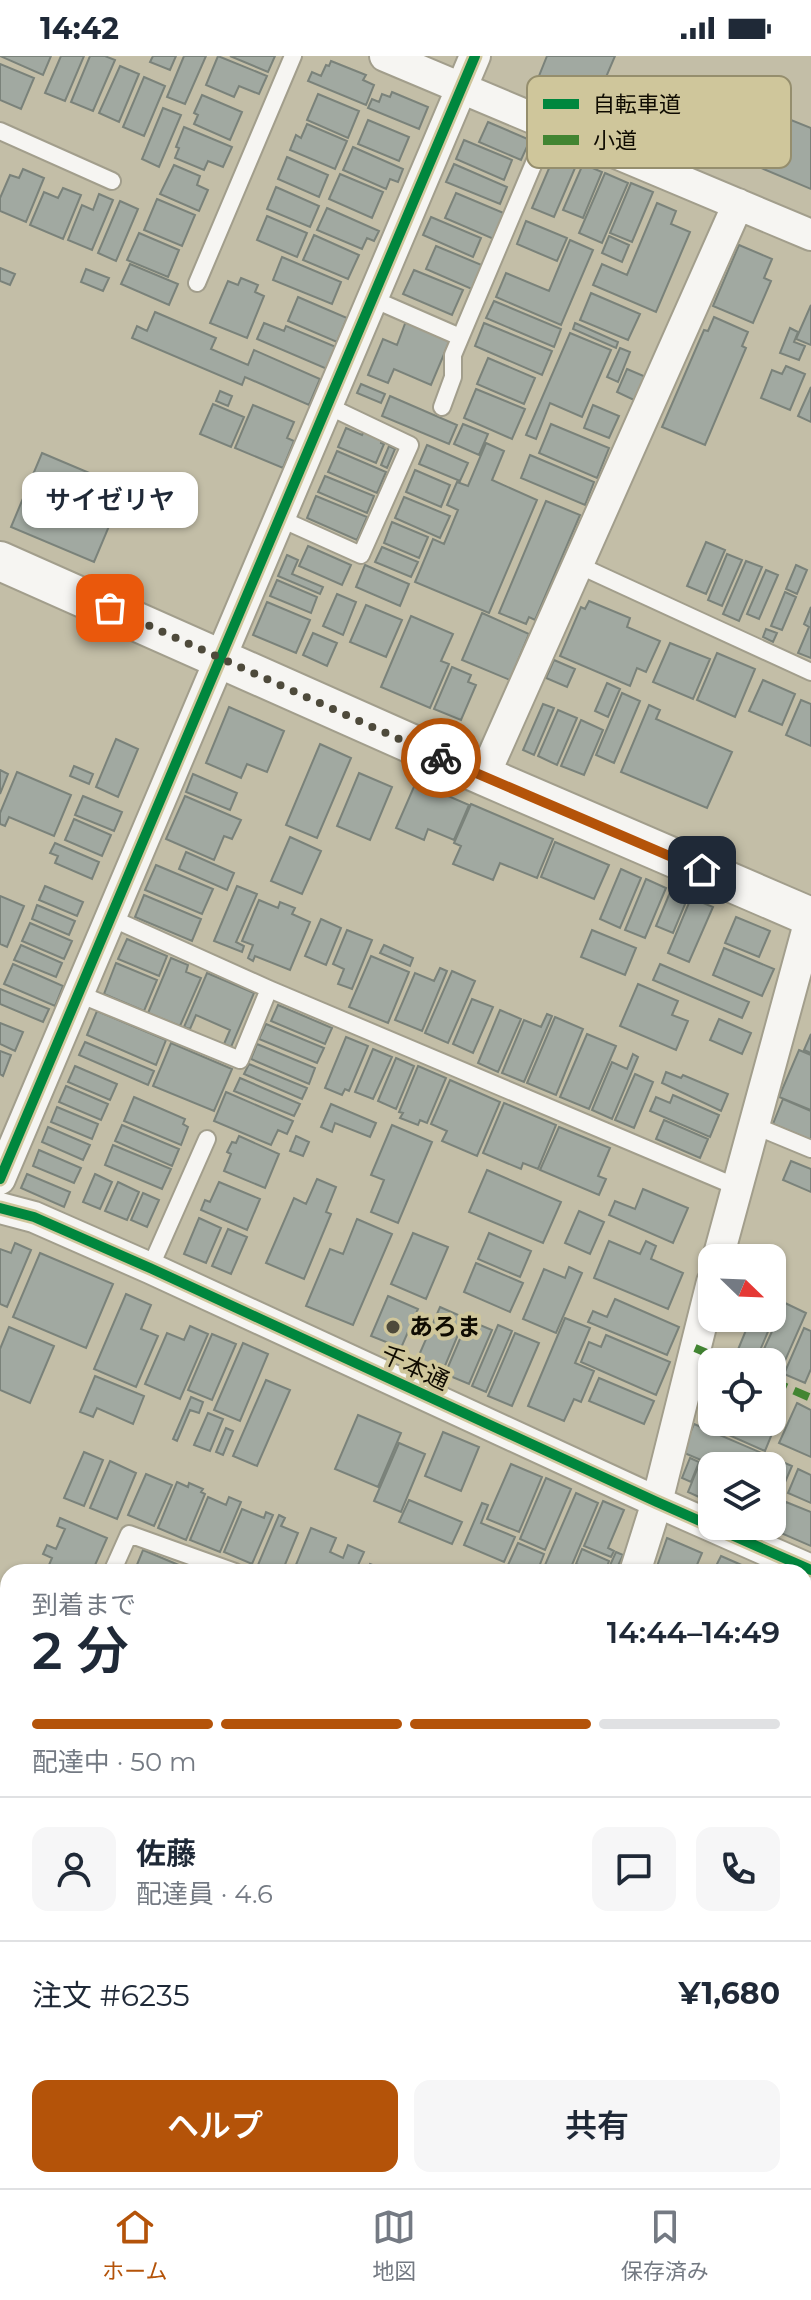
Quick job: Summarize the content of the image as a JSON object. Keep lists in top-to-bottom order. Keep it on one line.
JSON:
{"streets":{"street":["千本通"]},"places":["サイゼリヤ","あろま"],"legend":["自転車道","小道"],"north":"bottom right","page":{"status":"14:42","bubble":"サイゼリヤ","heading":["2 分","到着まで","14:44–14:49"],"panel":["佐藤","配達員 · 4.6","注文 #6235","¥1,680"],"bar":"配達中 · 50 m","buttons":["ヘルプ","共有"],"tabs":["ホーム","地図","保存済み"]}}
